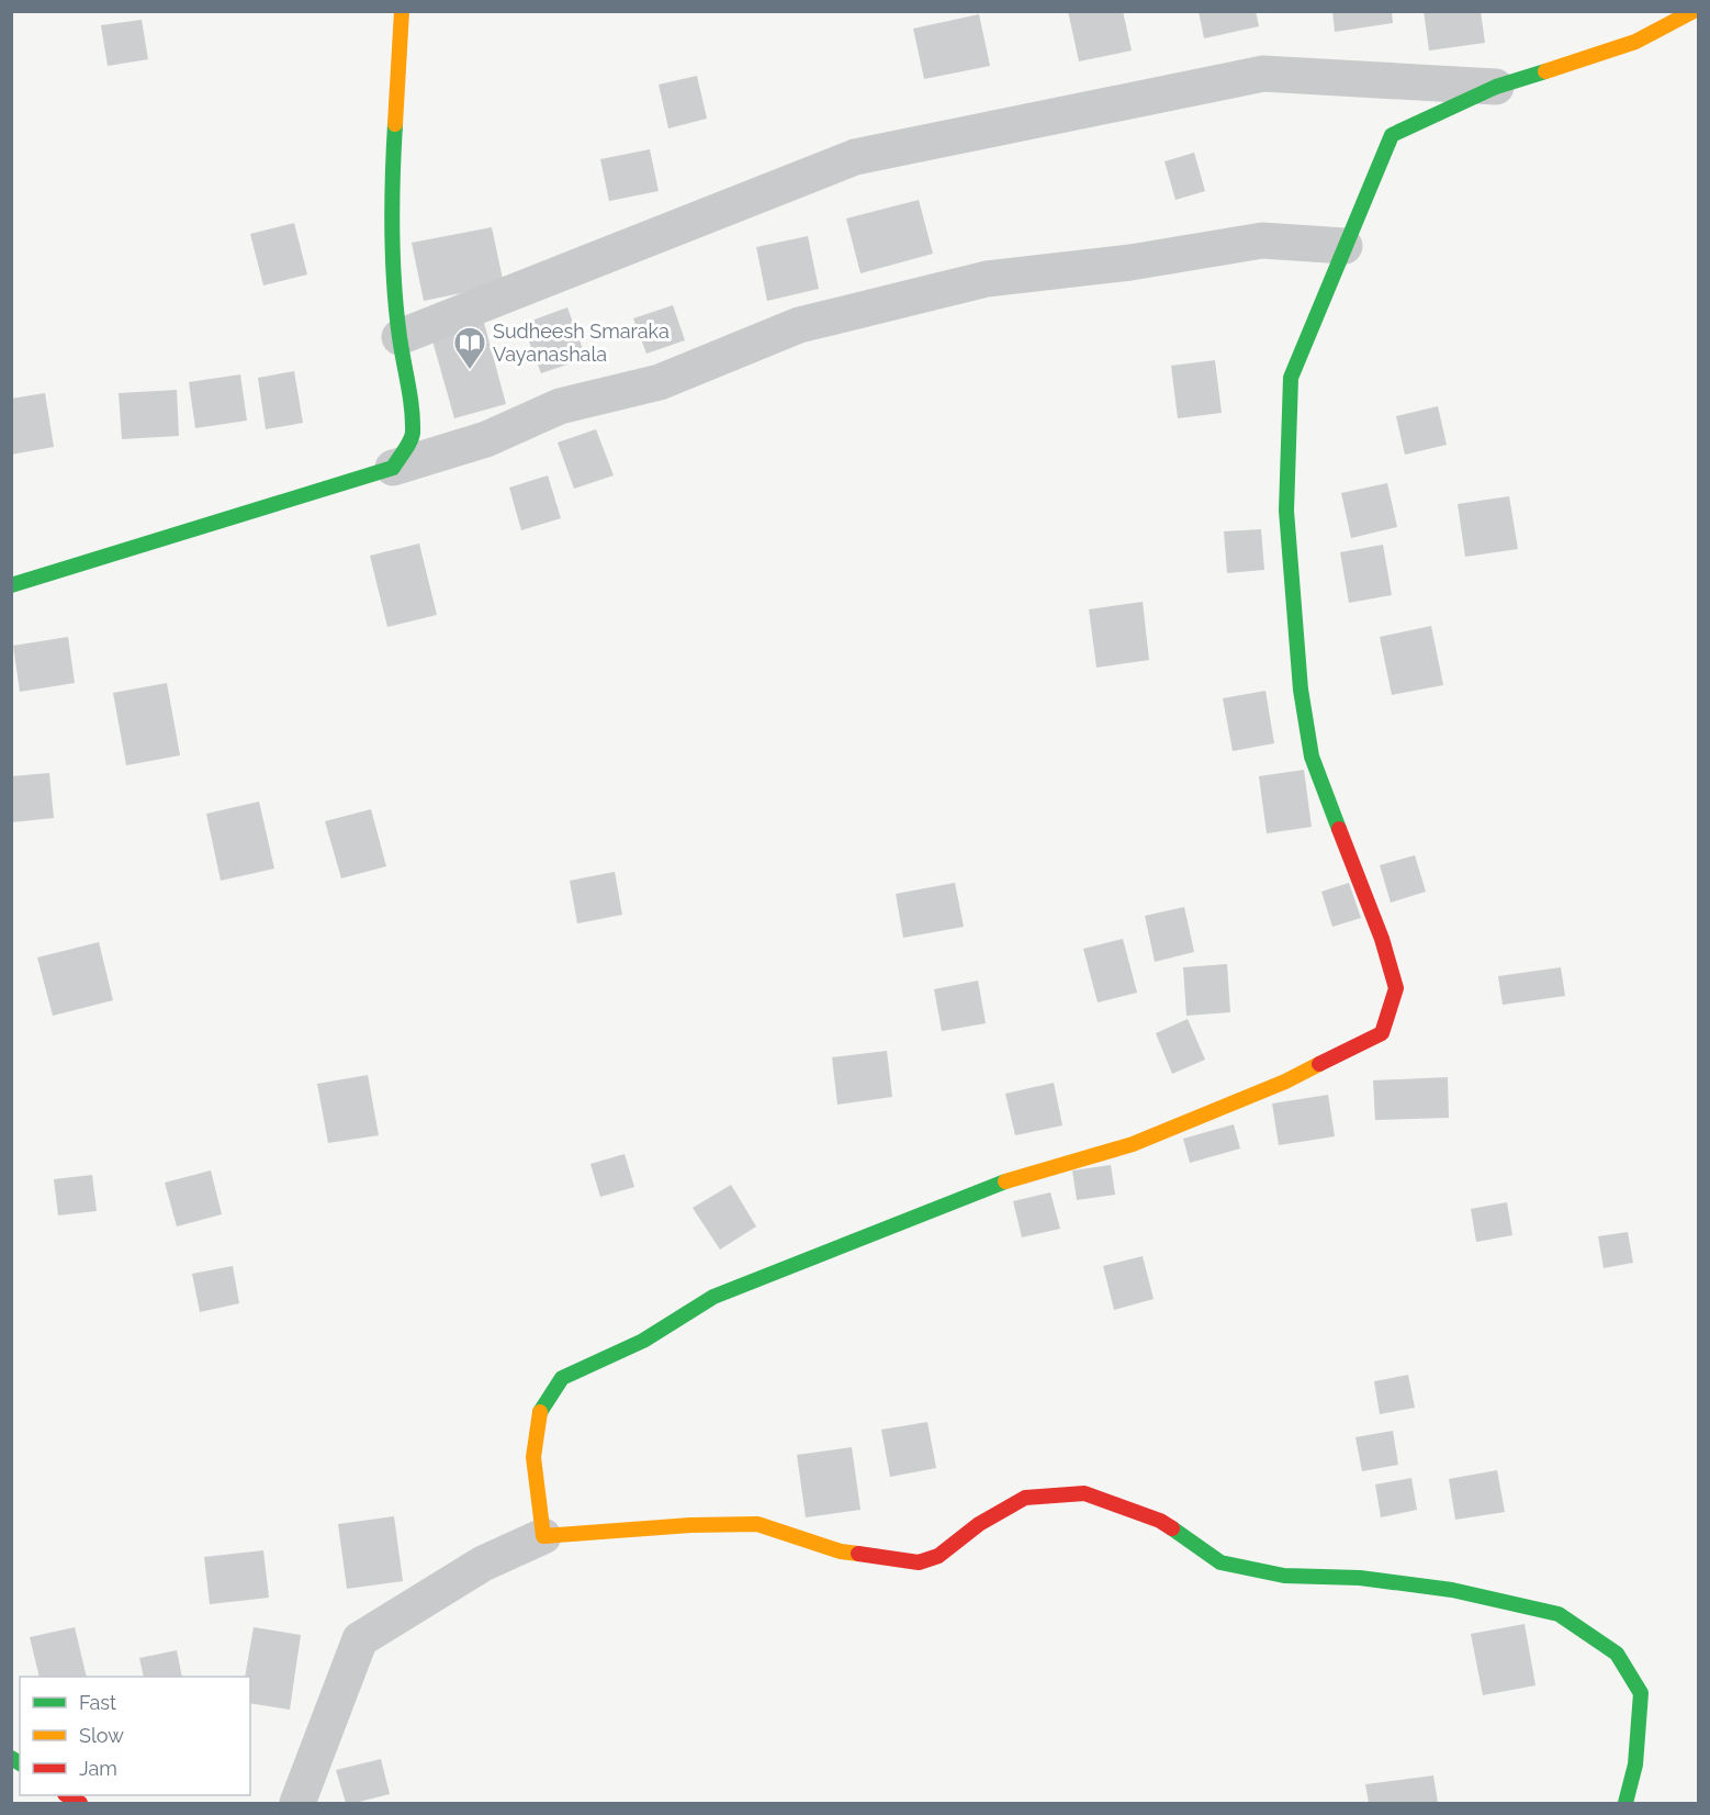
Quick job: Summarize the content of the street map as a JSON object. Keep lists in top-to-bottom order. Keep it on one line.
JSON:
{"places":{"library":["Sudheesh Smaraka Vayanashala"]},"legend":["Fast","Slow","Jam"]}
